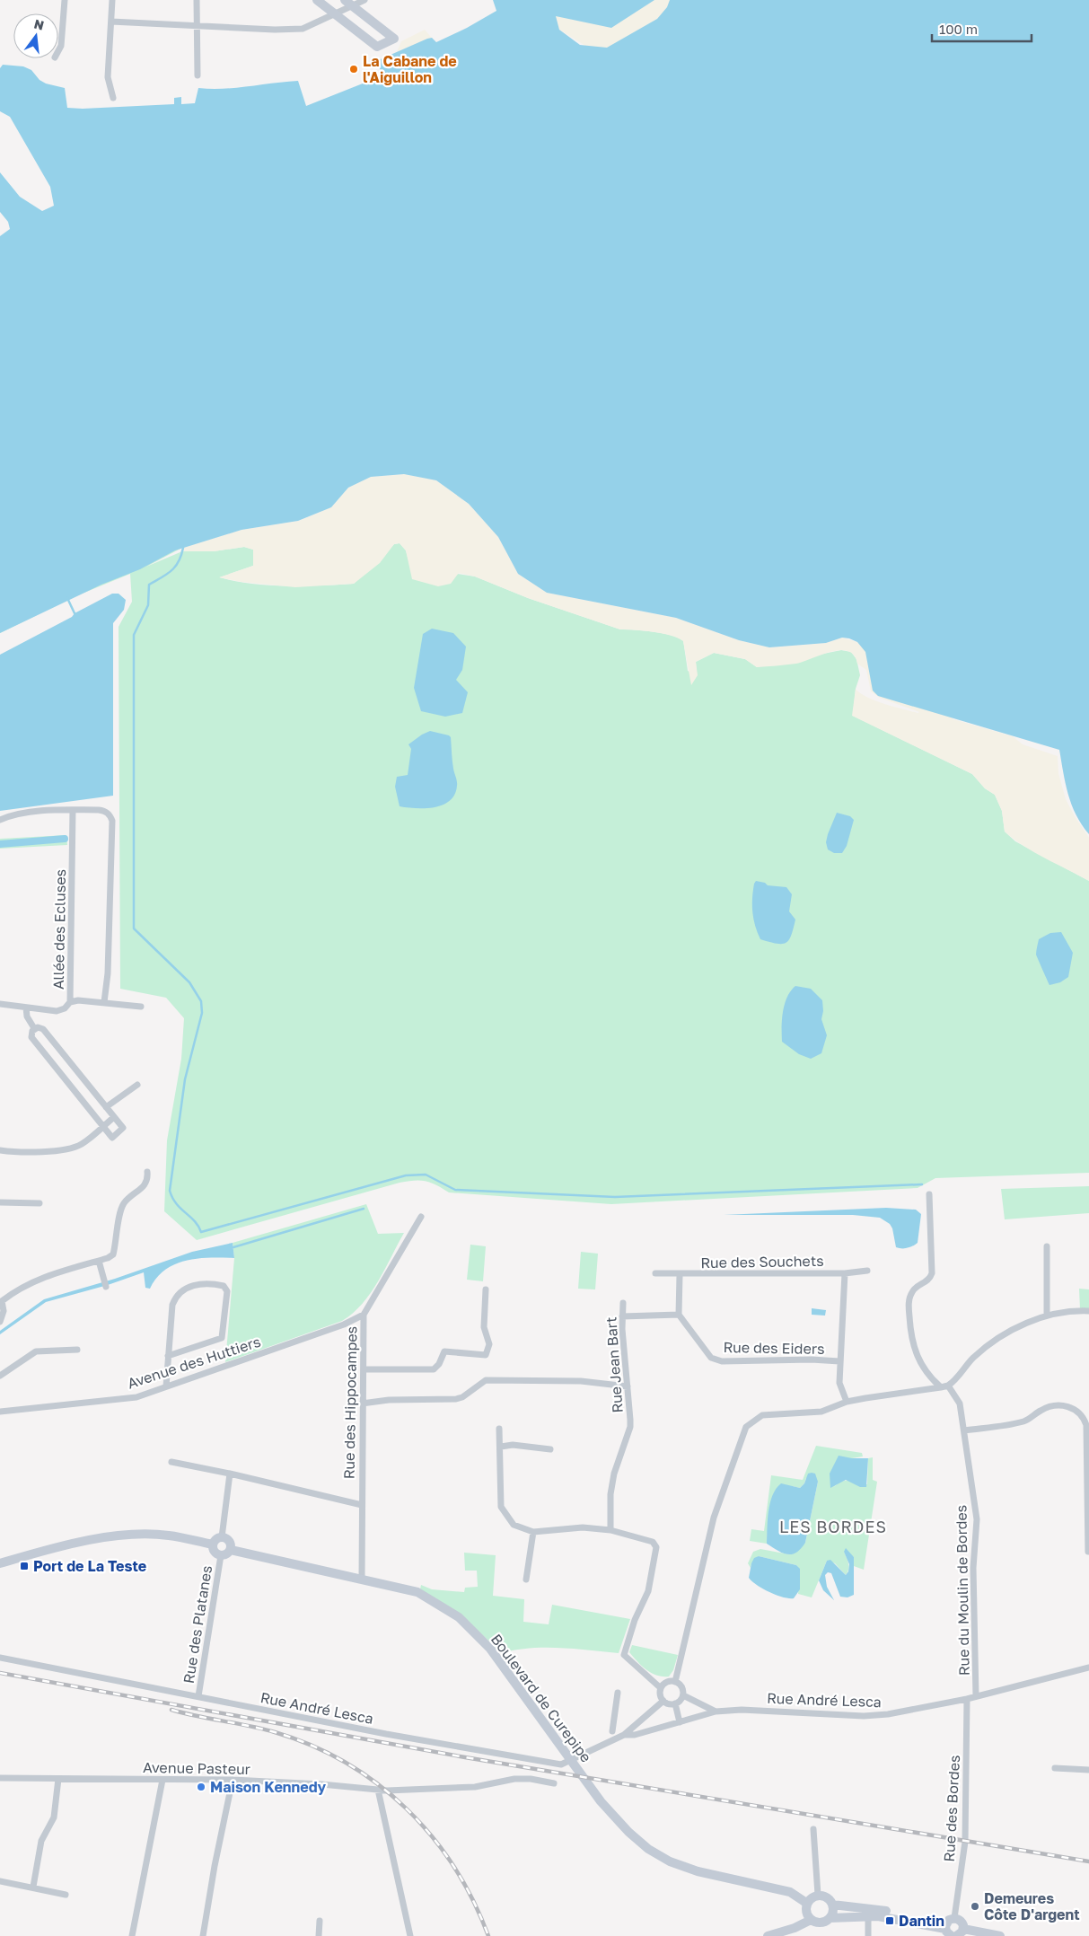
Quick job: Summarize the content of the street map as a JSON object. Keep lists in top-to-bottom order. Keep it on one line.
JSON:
{"streets":{"main road":["Boulevard de Curepipe"],"street":["Allée des Ecluses","Rue des Souchets","Rue des Eiders","Avenue des Huttiers","Rue Jean Bart","Rue des Hippocampes","Rue du Moulin de Bordes","Rue des Platanes","Rue André Lesca","Avenue Pasteur","Rue des Bordes"]},"crossings":[["Rue des Souchets","Rue des Eiders"],["Avenue des Huttiers","Rue des Hippocampes"],["Rue des Hippocampes","Boulevard de Curepipe"],["Rue du Moulin de Bordes","Rue André Lesca"],["Rue des Platanes","Boulevard de Curepipe"],["Rue des Platanes","Rue André Lesca"],["Rue André Lesca","Rue des Bordes"]],"districts":["LES BORDES"],"places":{"other":["La Cabane de l'Aiguillon","Maison Kennedy","Demeures Côte D'argent"],"transit":["Port de La Teste","Dantin"]},"scale_bar":"100 m","north":"top"}
